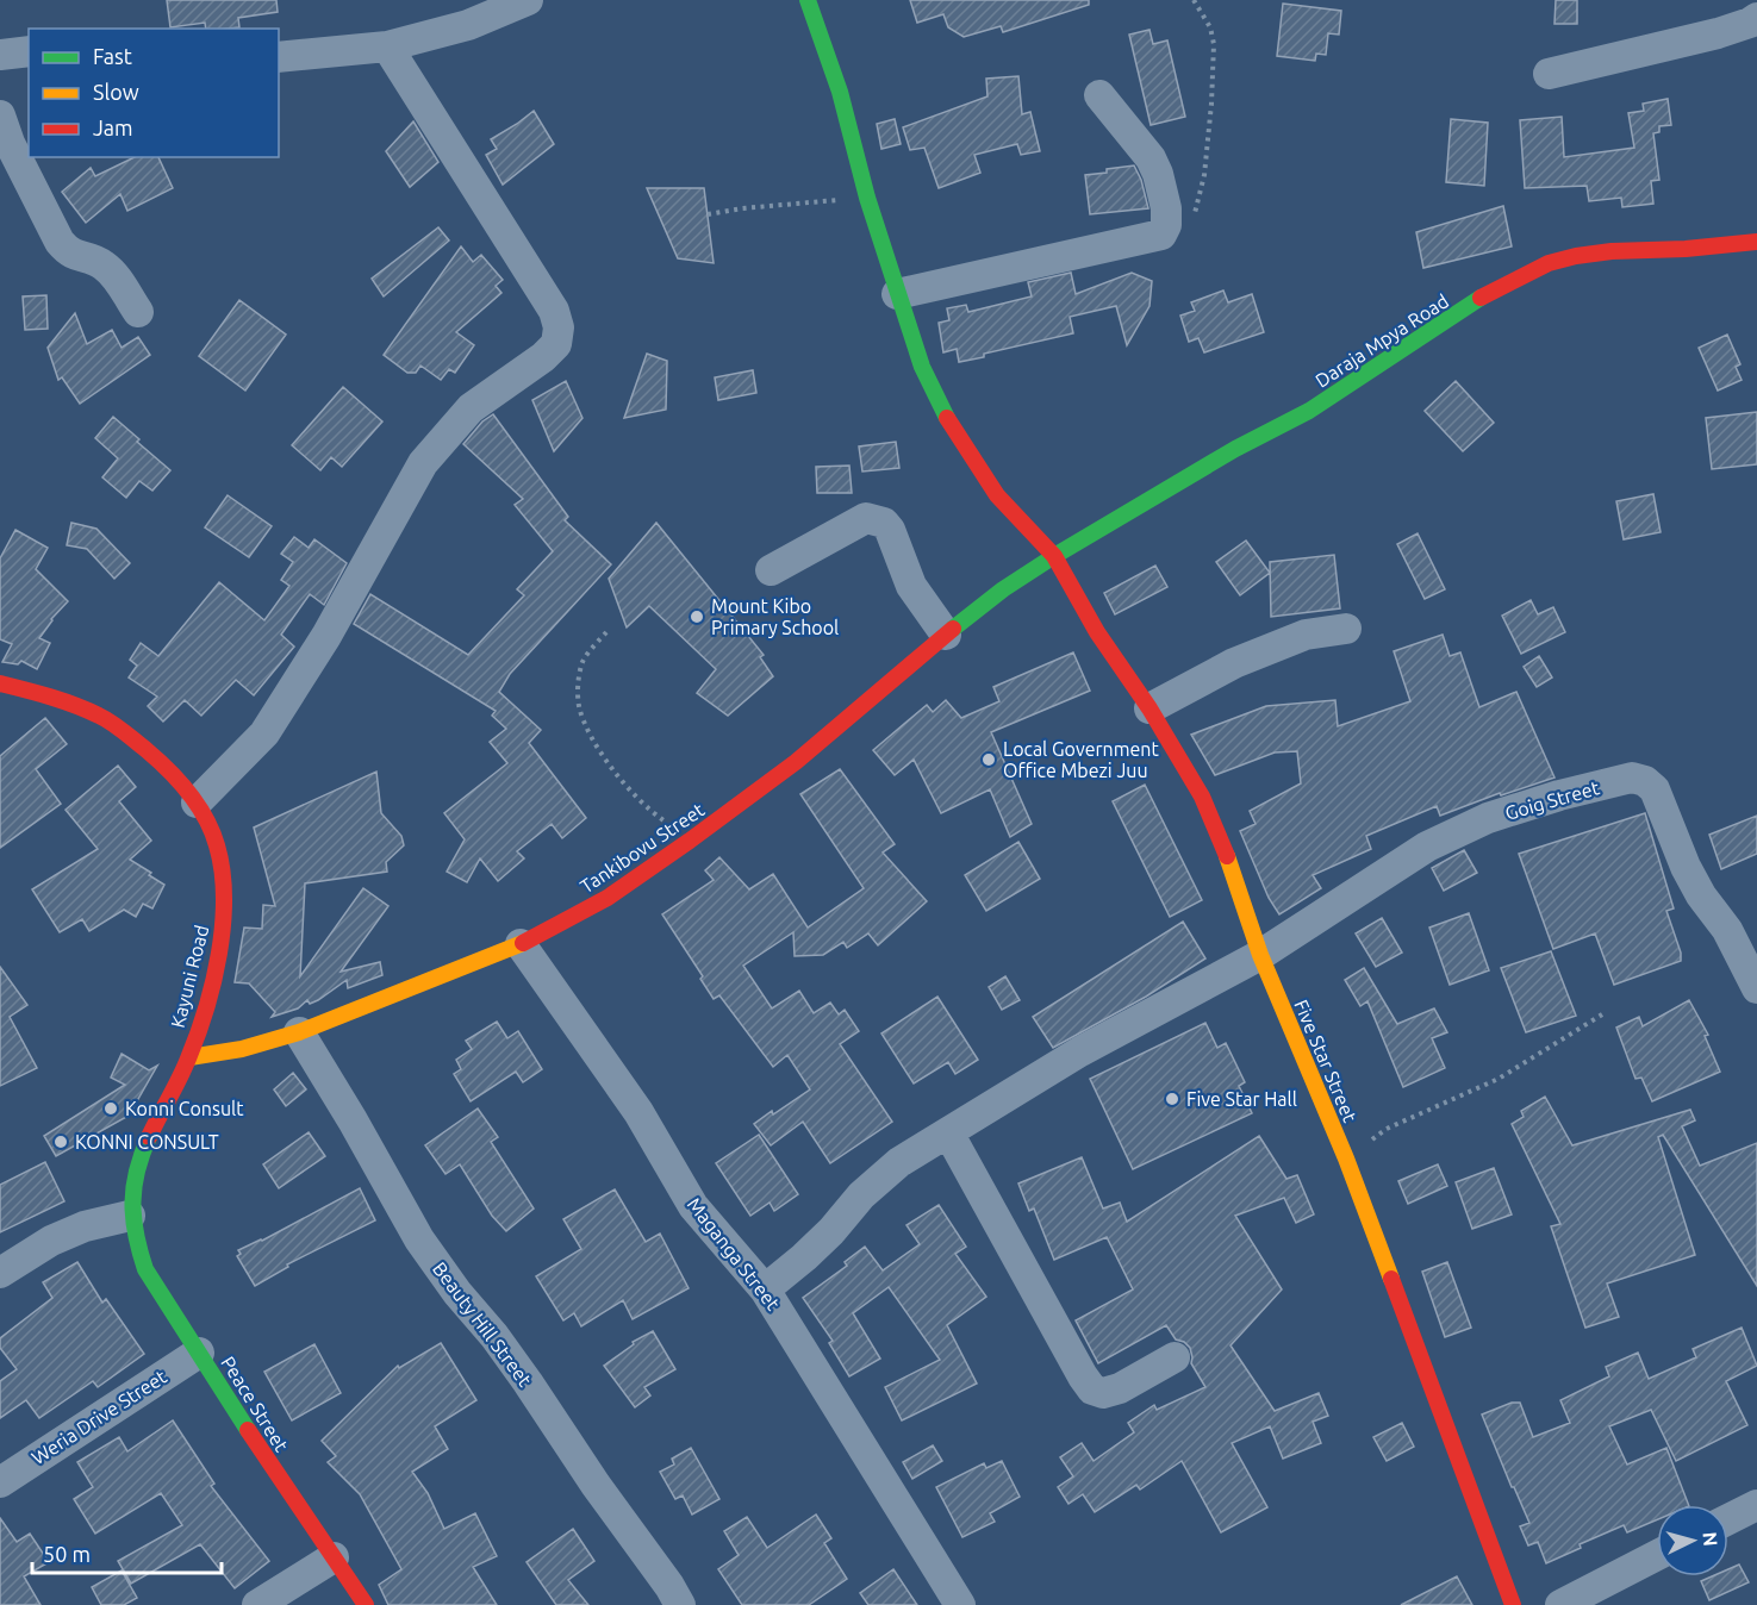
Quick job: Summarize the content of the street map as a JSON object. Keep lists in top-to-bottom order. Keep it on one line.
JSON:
{"streets":{"street":["Daraja Mpya Road","Goig Street","Tankibovu Street","Kayuni Road","Five Star Street","Maganga Street","Beauty Hill Street","Peace Street","Weria Drive Street"]},"crossings":[["Daraja Mpya Road","Tankibovu Street"],["Daraja Mpya Road","Five Star Street"],["Goig Street","Five Star Street"],["Goig Street","Maganga Street"],["Tankibovu Street","Kayuni Road"],["Tankibovu Street","Five Star Street"],["Tankibovu Street","Maganga Street"],["Tankibovu Street","Beauty Hill Street"],["Kayuni Road","Peace Street"],["Peace Street","Weria Drive Street"]],"places":["Mount Kibo Primary School","Local Government Office Mbezi Juu","Five Star Hall","Konni Consult","KONNI CONSULT"],"legend":["Fast","Slow","Jam"],"scale_bar":"50 m","north":"right"}
